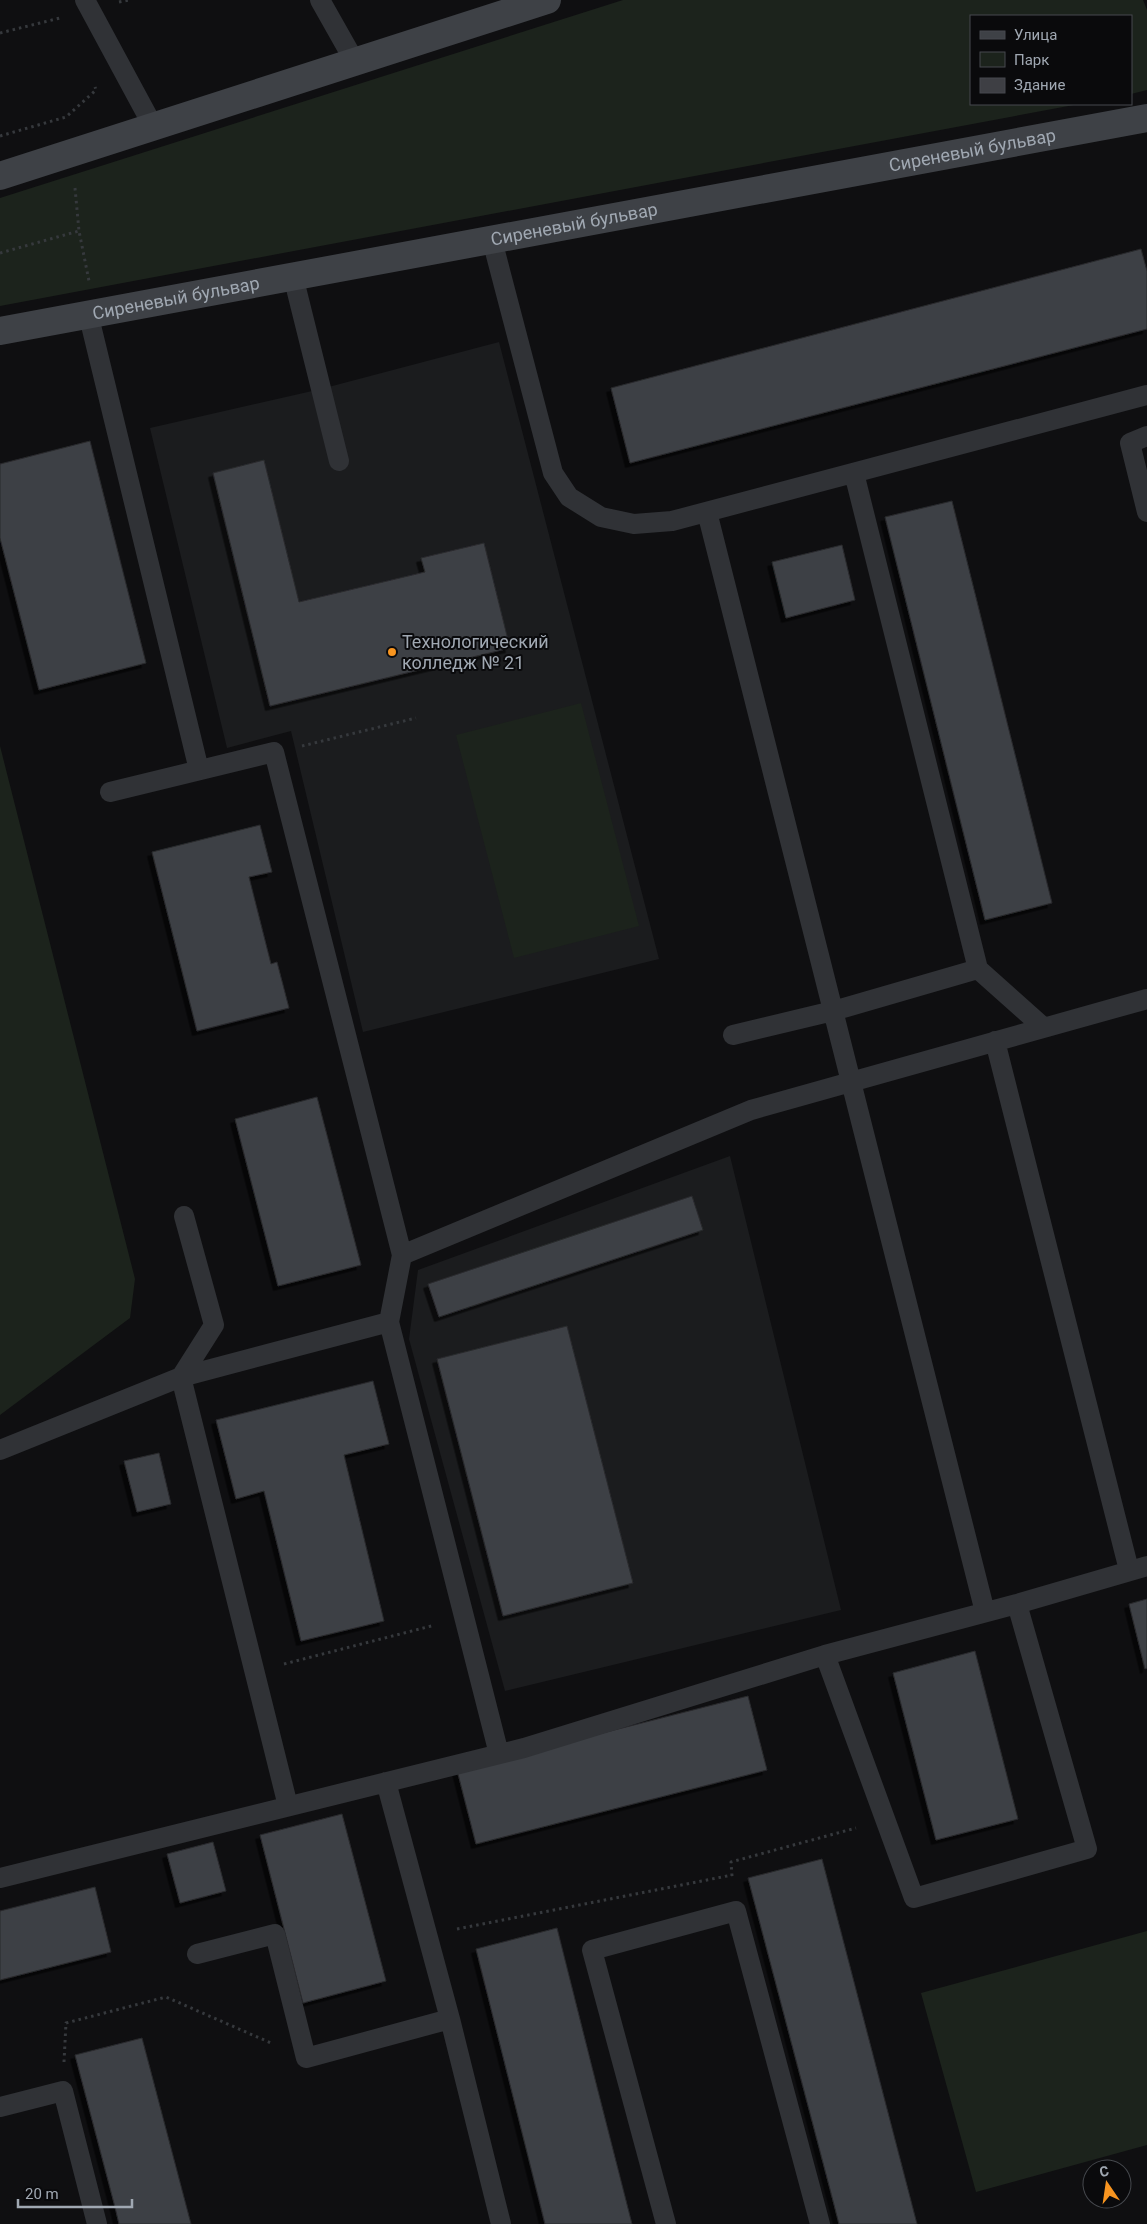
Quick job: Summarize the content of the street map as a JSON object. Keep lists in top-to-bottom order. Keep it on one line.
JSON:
{"streets":{"main road":["Сиреневый бульвар"]},"places":["Технологический колледж № 21"],"legend":["Улица","Парк","Здание"],"scale_bar":"20 m","north":"top"}
